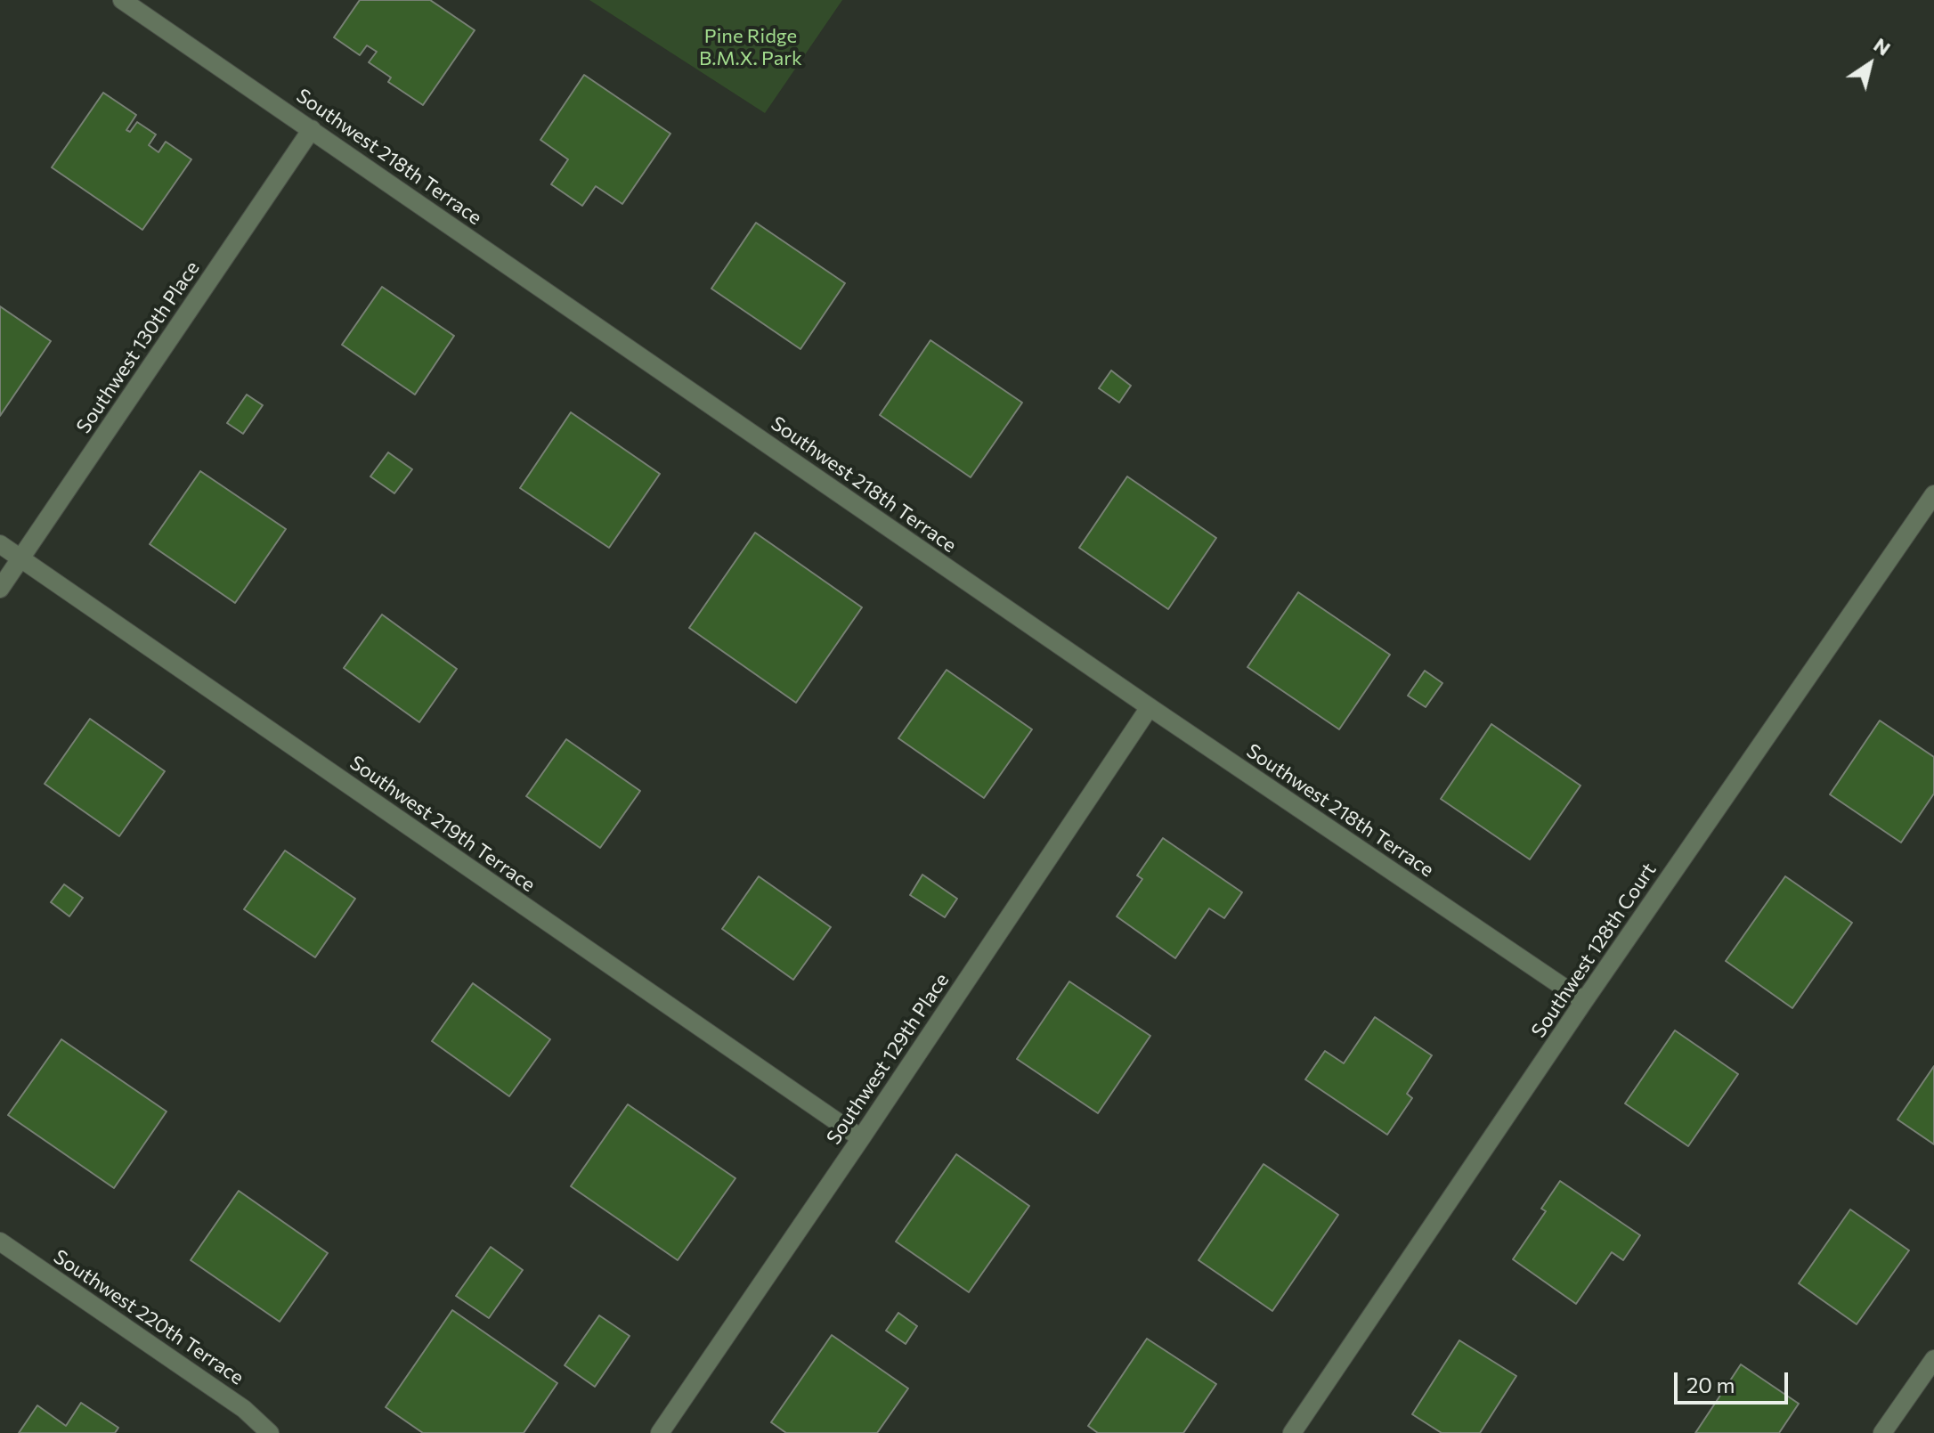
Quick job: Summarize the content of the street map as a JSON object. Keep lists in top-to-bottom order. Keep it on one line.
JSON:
{"streets":{"street":["Southwest 218th Terrace","Southwest 130th Place","Southwest 219th Terrace","Southwest 128th Court","Southwest 129th Place","Southwest 220th Terrace"]},"crossings":[["Southwest 218th Terrace","Southwest 130th Place"],["Southwest 218th Terrace","Southwest 128th Court"],["Southwest 218th Terrace","Southwest 129th Place"],["Southwest 130th Place","Southwest 219th Terrace"],["Southwest 219th Terrace","Southwest 129th Place"]],"parks":["Pine Ridge B.M.X. Park"],"scale_bar":"20 m","north":"top right"}
